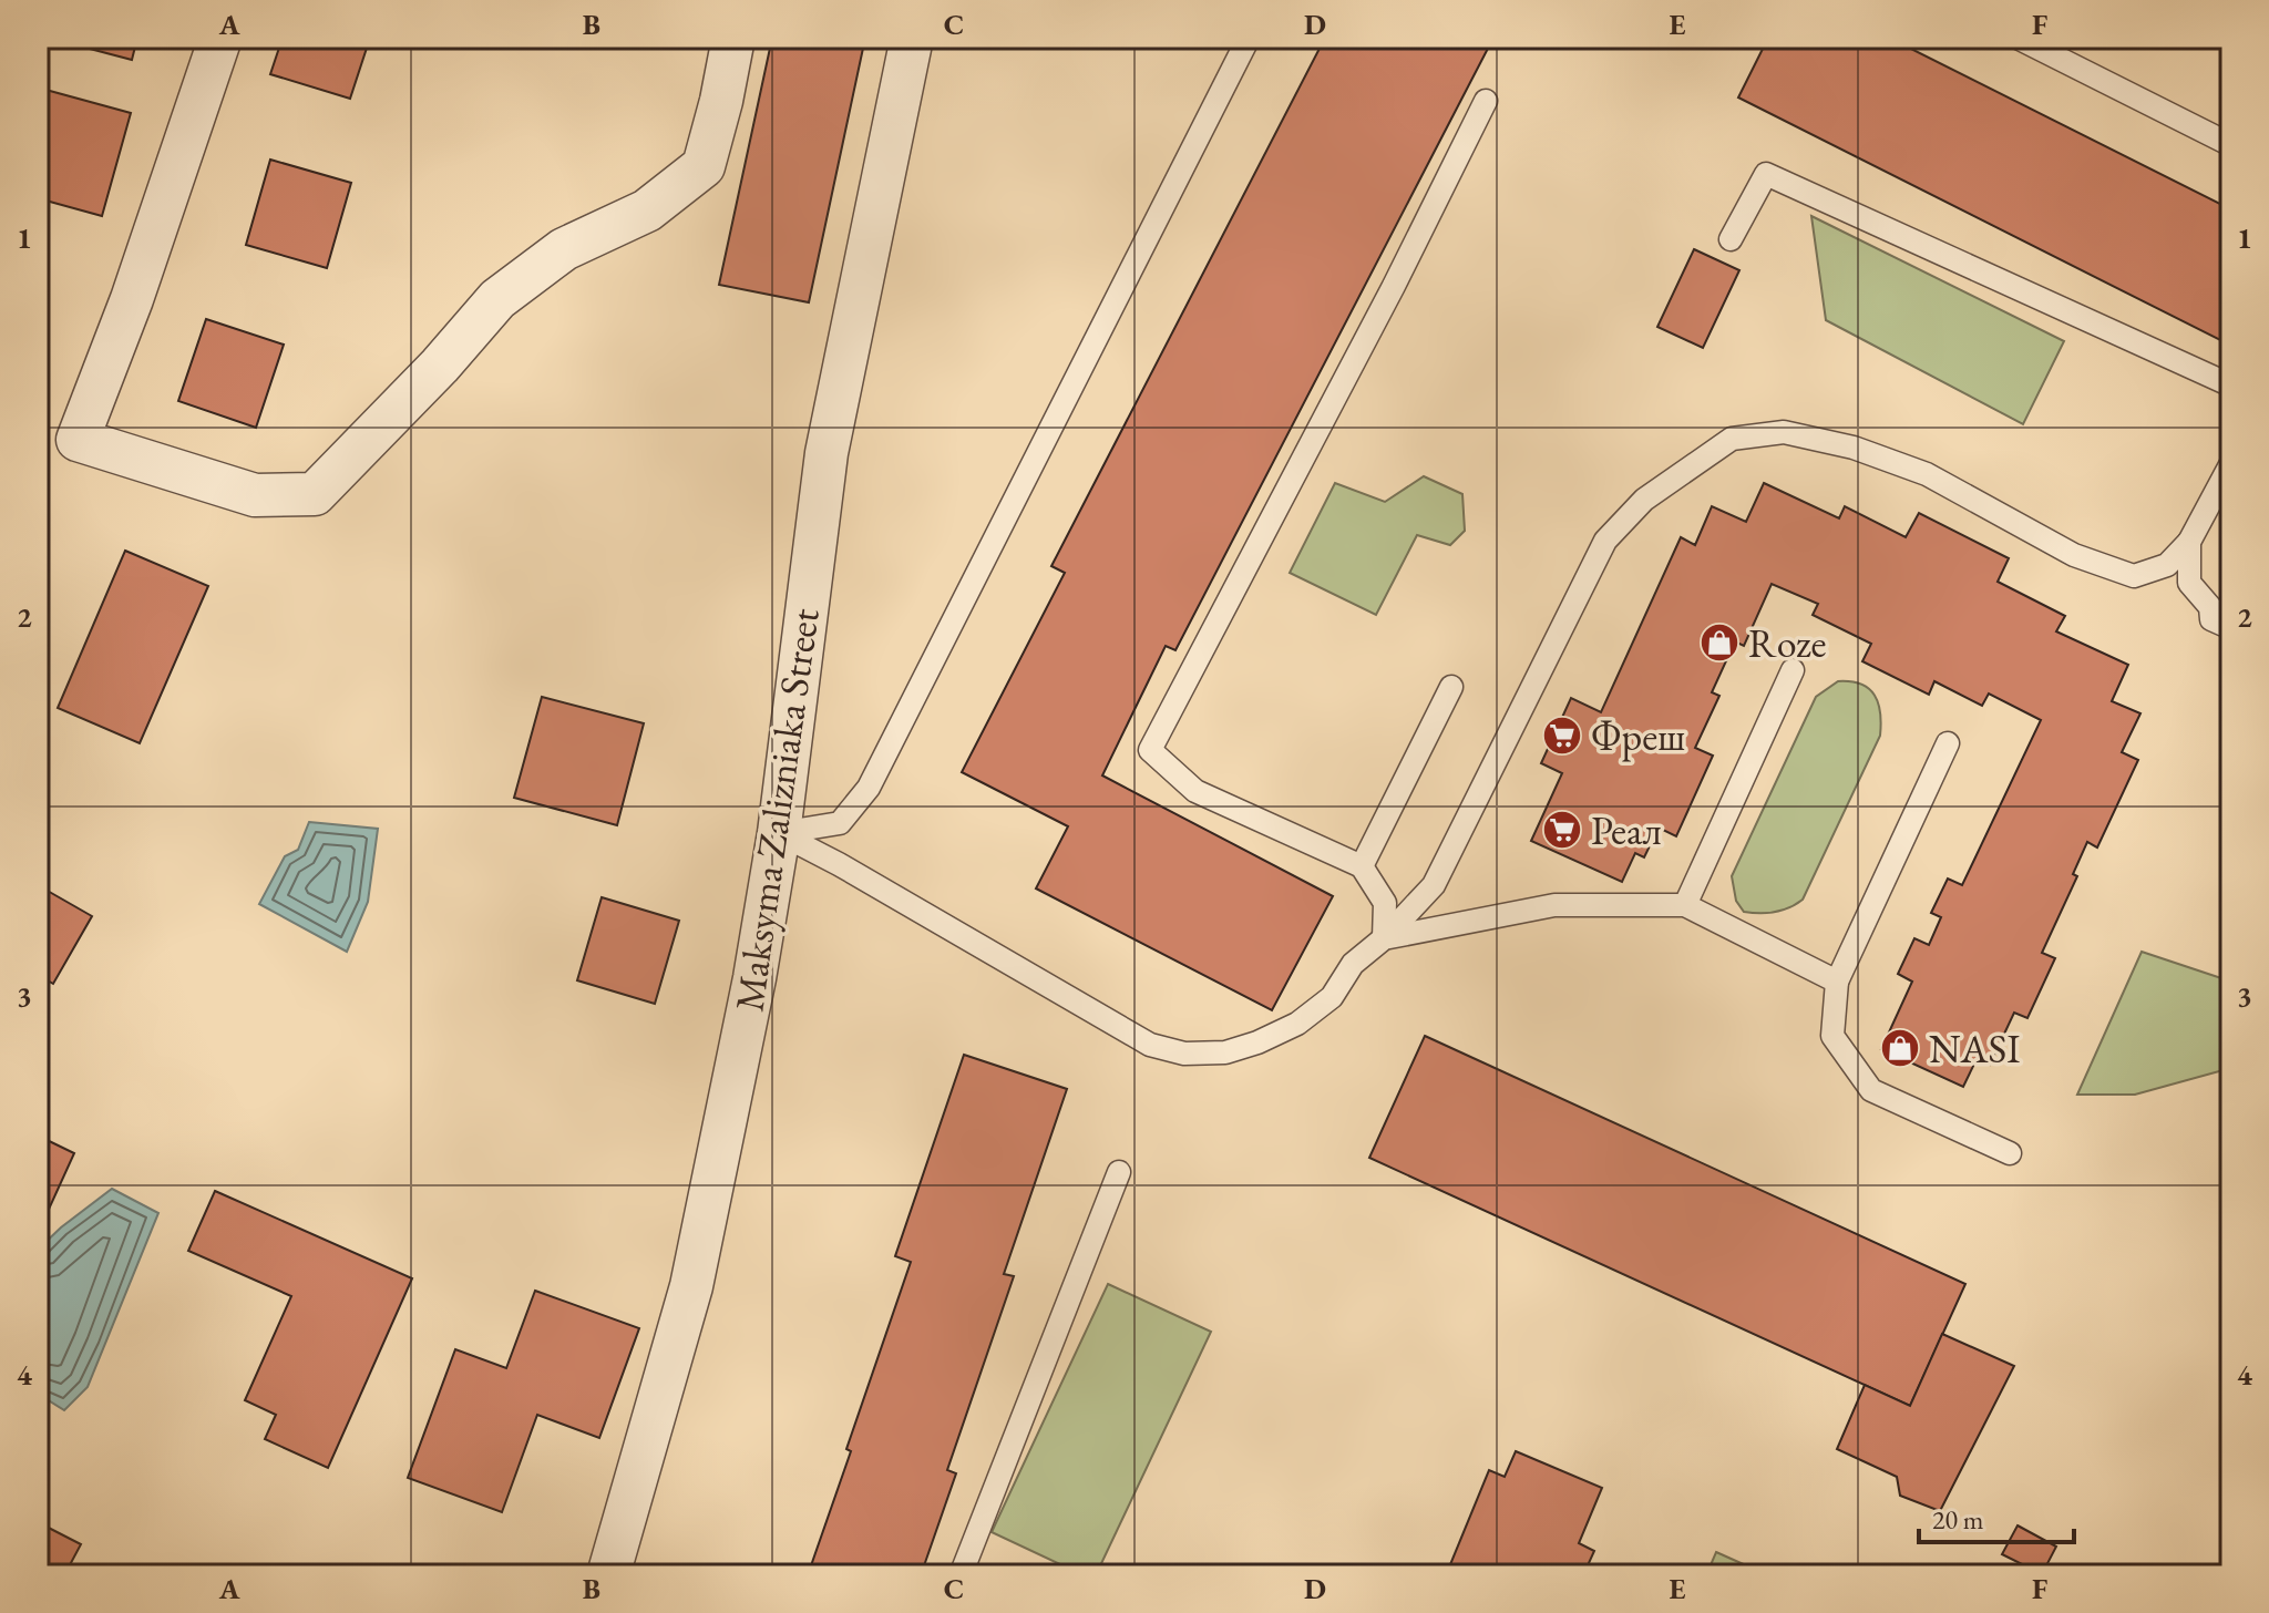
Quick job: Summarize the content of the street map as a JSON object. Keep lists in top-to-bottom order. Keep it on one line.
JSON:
{"streets":{"street":["Maksyma Zalizniaka Street"]},"places":{"shop":["Roze","NASI"],"supermarket":["Фреш","Реал"]},"scale_bar":"20 m","grid":{"columns":["A","B","C","D","E","F"],"rows":["1","2","3","4"]}}
